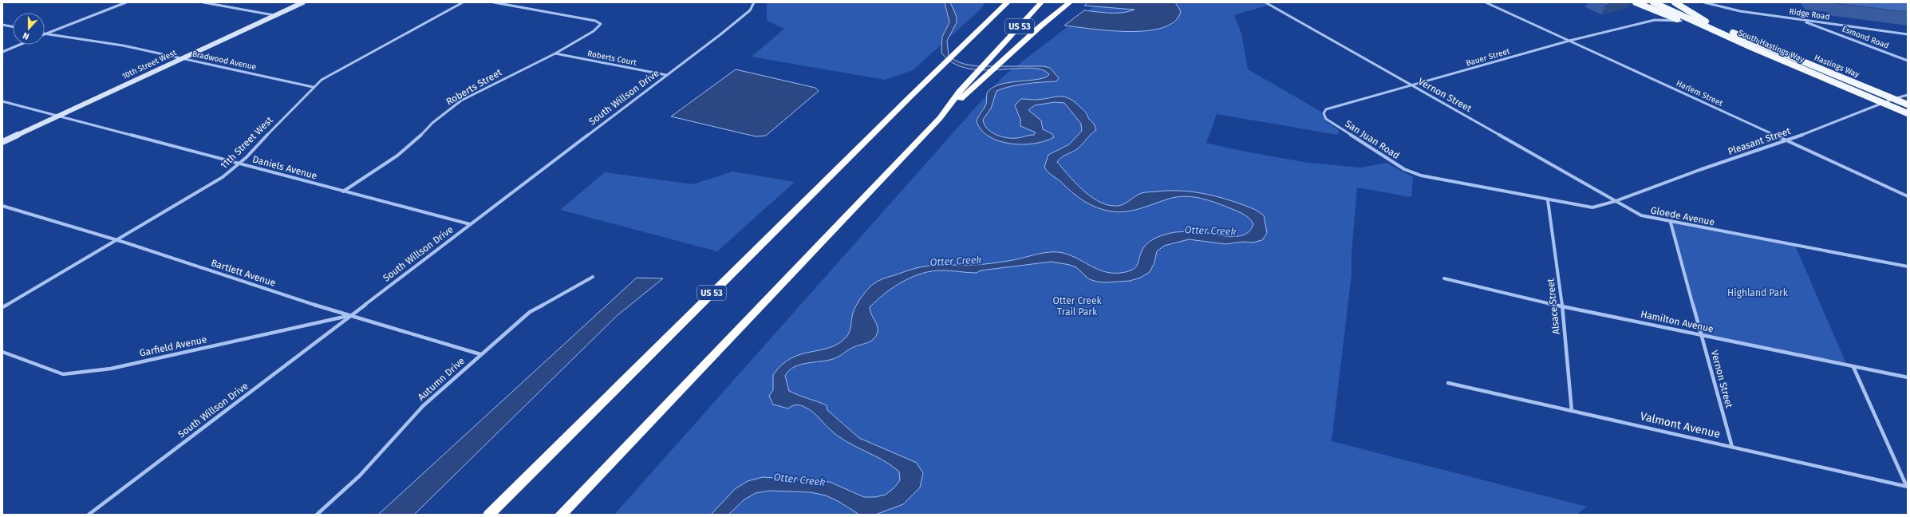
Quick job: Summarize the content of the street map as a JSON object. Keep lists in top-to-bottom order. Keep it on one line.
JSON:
{"streets":{"highway":["US 53"],"main road":["South Hastings Way","Hastings Way"],"street":["Ridge Road","Esmond Road","Bauer Street","Roberts Court","Bradwood Avenue","10th Street West","Roberts Street","Harlem Street","Vernon Street","South Willson Drive","San Juan Road","Pleasant Street","11th Street West","Daniels Avenue","Gloede Avenue","Bartlett Avenue","Alsace Street","Hamilton Avenue","Garfield Avenue","Autumn Drive","Valmont Avenue"]},"crossings":[["Ridge Road","Esmond Road"],["South Hastings Way","Pleasant Street"],["Bauer Street","Harlem Street"],["Bauer Street","Vernon Street"],["Bauer Street","San Juan Road"],["Roberts Court","Roberts Street"],["Roberts Court","South Willson Drive"],["Bradwood Avenue","10th Street West"],["Bradwood Avenue","11th Street West"],["10th Street West","Daniels Avenue"],["Hastings Way","Pleasant Street"],["Roberts Street","Daniels Avenue"],["Harlem Street","Pleasant Street"],["Vernon Street","Pleasant Street"],["Vernon Street","Gloede Avenue"],["Vernon Street","Hamilton Avenue"],["Vernon Street","Valmont Avenue"],["South Willson Drive","Daniels Avenue"],["South Willson Drive","Bartlett Avenue"],["South Willson Drive","Garfield Avenue"],["San Juan Road","Alsace Street"],["Pleasant Street","Gloede Avenue"],["11th Street West","Daniels Avenue"],["11th Street West","Bartlett Avenue"],["Bartlett Avenue","Garfield Avenue"],["Bartlett Avenue","Autumn Drive"],["Alsace Street","Hamilton Avenue"],["Alsace Street","Valmont Avenue"]],"water":["Otter Creek"],"parks":["Highland Park","Otter Creek Trail Park"],"north":"bottom"}
